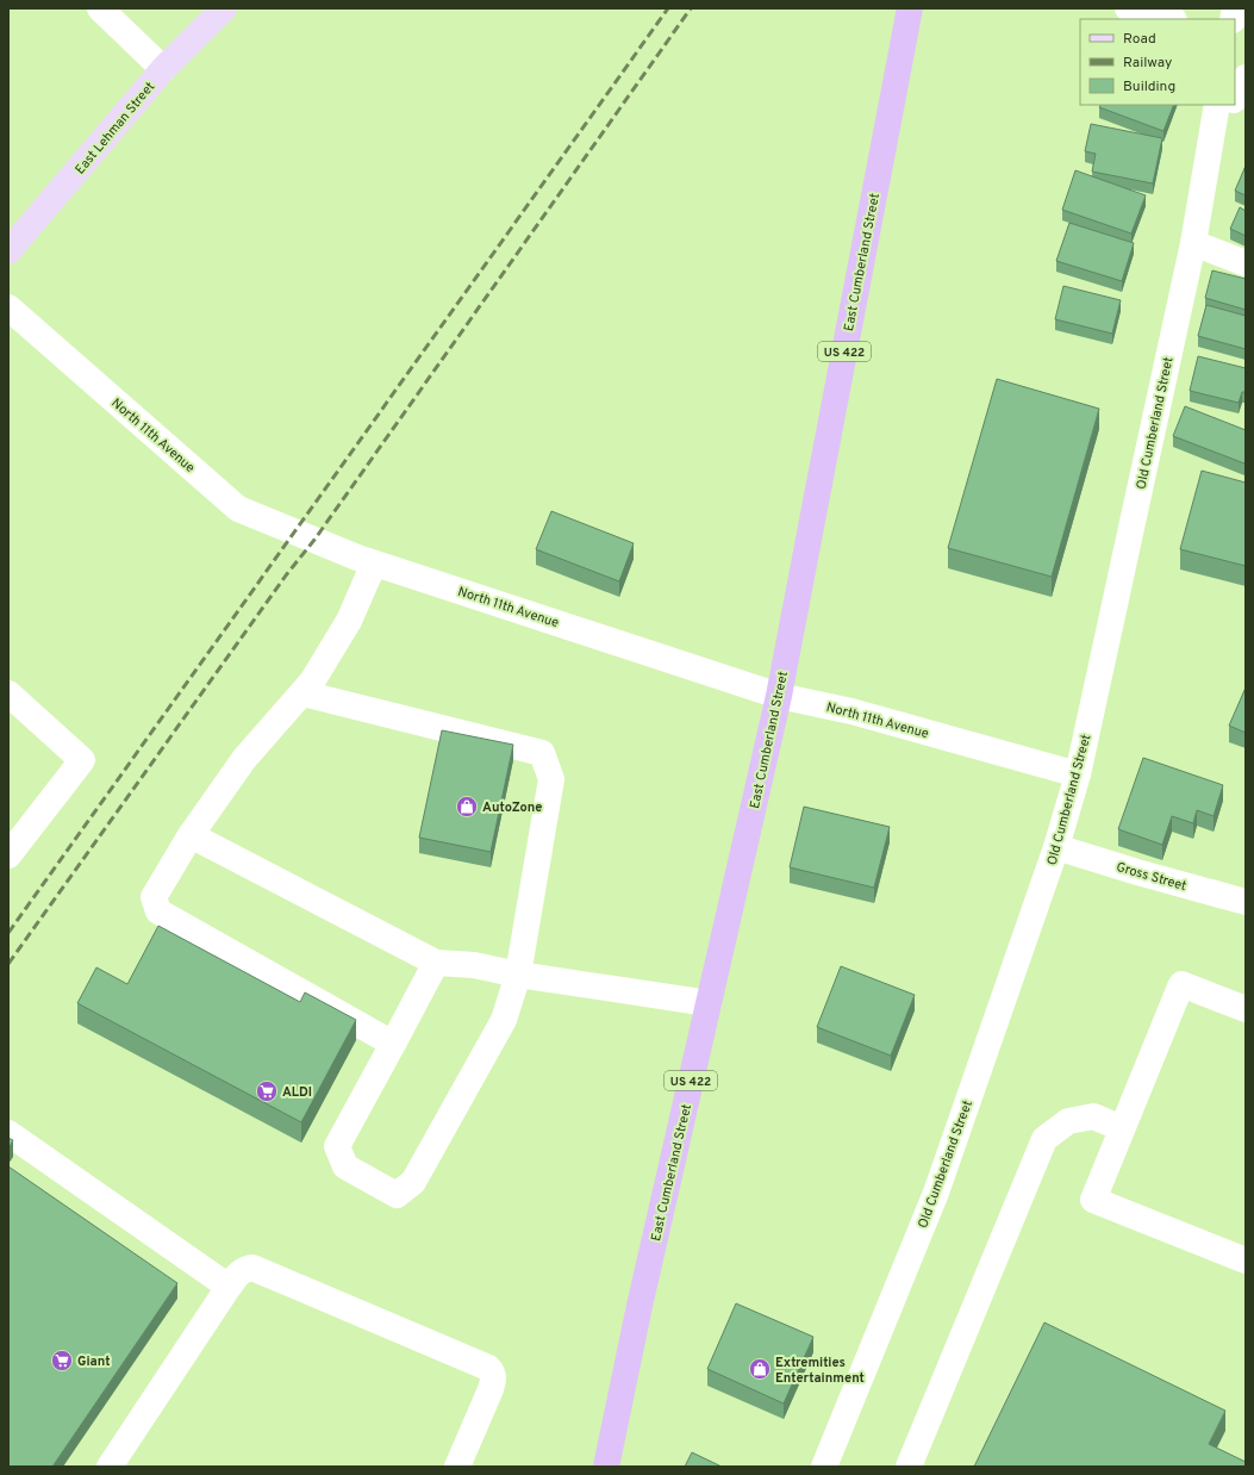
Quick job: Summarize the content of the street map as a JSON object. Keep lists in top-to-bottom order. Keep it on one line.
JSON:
{"streets":{"highway":["East Cumberland Street","US 422"],"main road":["East Lehman Street"],"street":["Old Cumberland Street","North 11th Avenue","Gross Street"]},"crossings":[["East Cumberland Street","North 11th Avenue"],["Old Cumberland Street","North 11th Avenue"],["Old Cumberland Street","Gross Street"]],"places":{"shop":["AutoZone","Extremities Entertainment"],"supermarket":["ALDI","Giant"]},"legend":["Road","Railway","Building"]}
